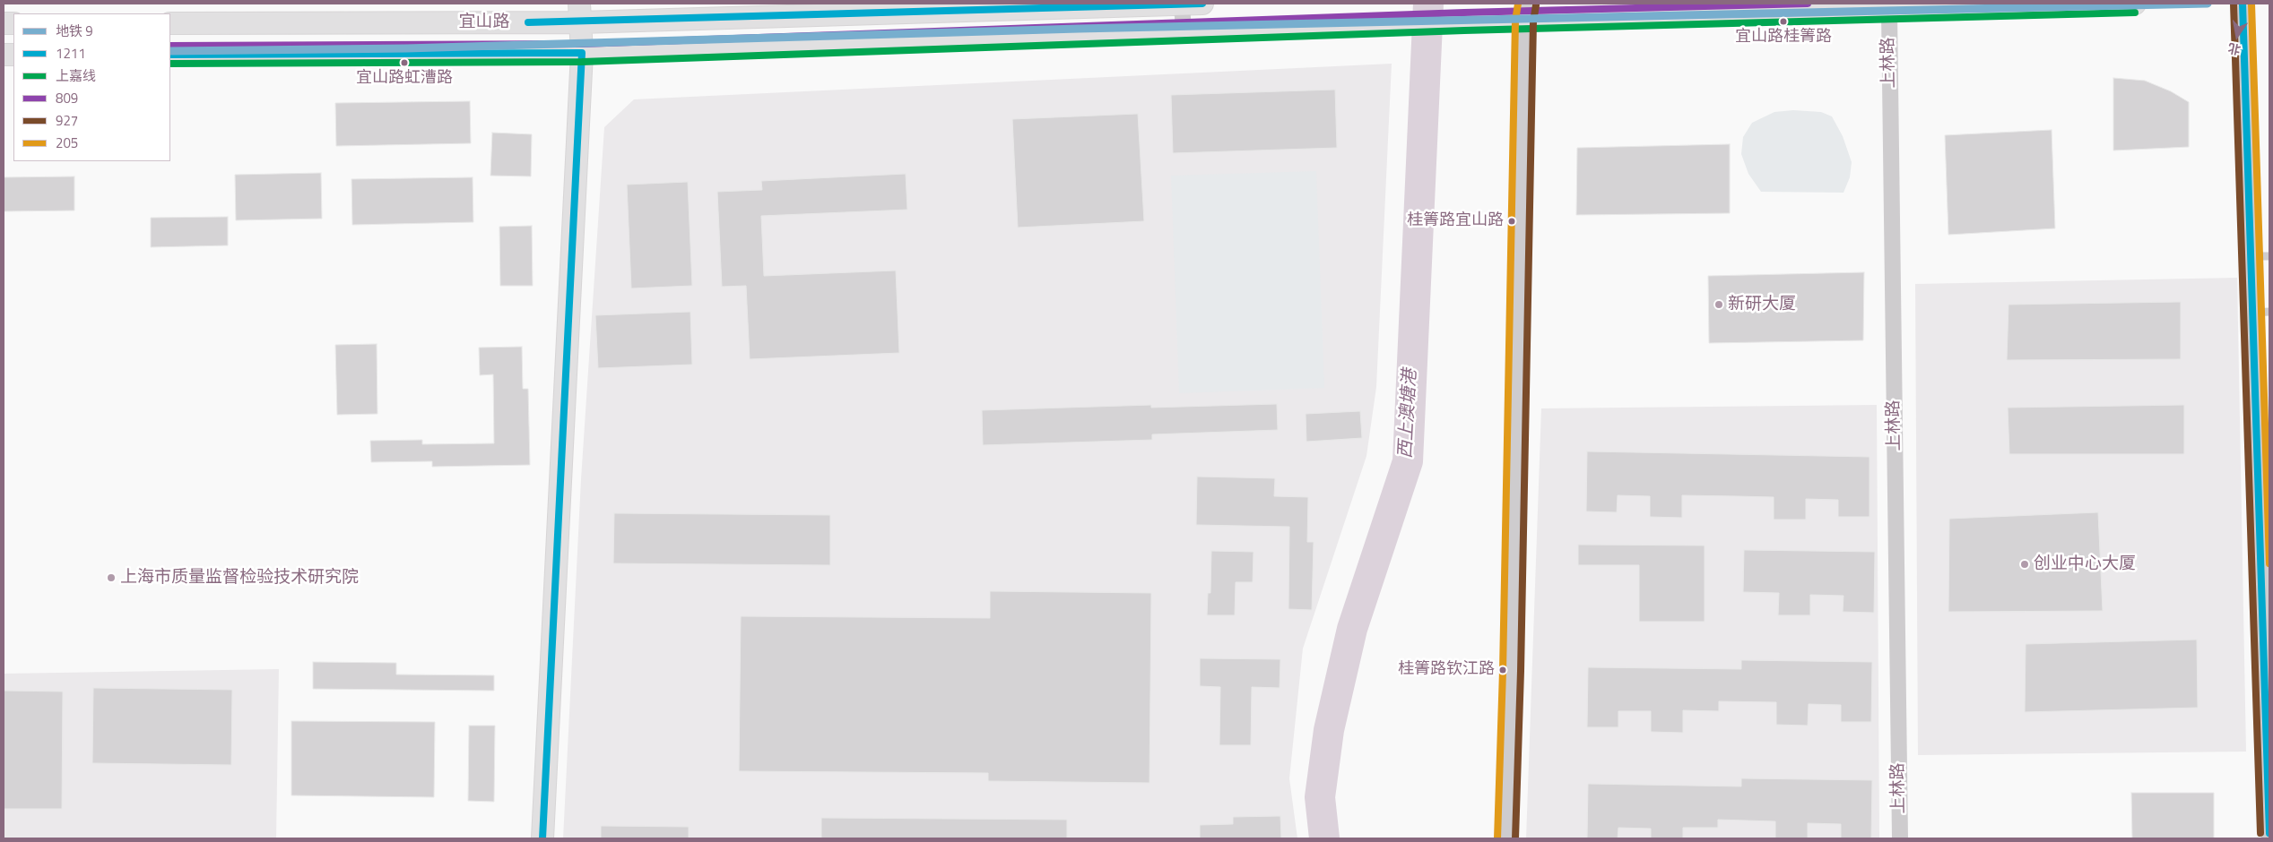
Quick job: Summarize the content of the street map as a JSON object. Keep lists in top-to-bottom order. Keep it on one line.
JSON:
{"streets":{"main road":["宜山路"],"street":["上林路"]},"crossings":[["宜山路","上林路"]],"water":["西上澳塘港"],"places":["宜山路桂箐路","宜山路虹漕路","桂箐路宜山路","新研大厦","创业中心大厦","上海市质量监督检验技术研究院","桂箐路钦江路"],"lines":["metro line 9","transit line 1211","transit line 809","transit line 927","transit line 205","transit line 上嘉线"],"legend":["地铁 9","1211","上嘉线","809","927","205"],"north":"bottom"}
